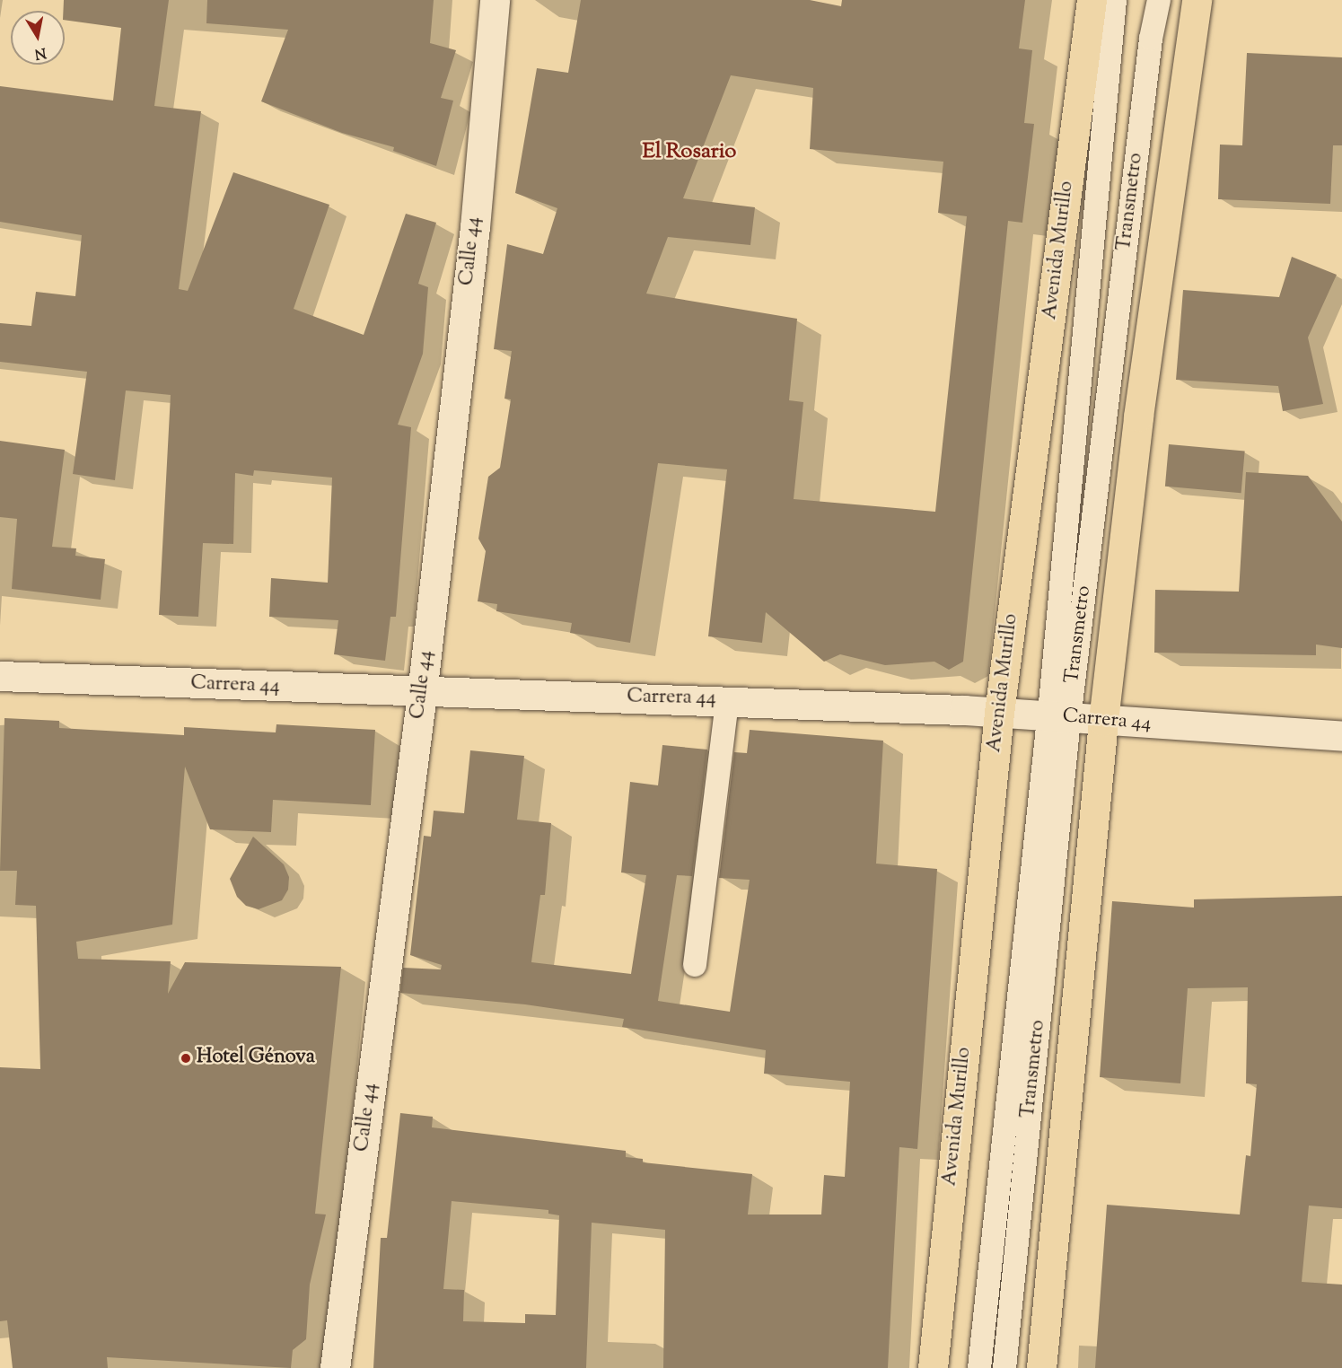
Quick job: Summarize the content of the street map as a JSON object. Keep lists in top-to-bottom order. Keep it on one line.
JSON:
{"streets":{"main road":["Avenida Murillo"],"street":["Calle 44","Carrera 44"],"lane":["Transmetro"]},"crossings":[["Transmetro","Carrera 44"],["Avenida Murillo","Carrera 44"],["Calle 44","Carrera 44"]],"districts":["El Rosario"],"places":["Hotel Génova"],"north":"bottom"}
